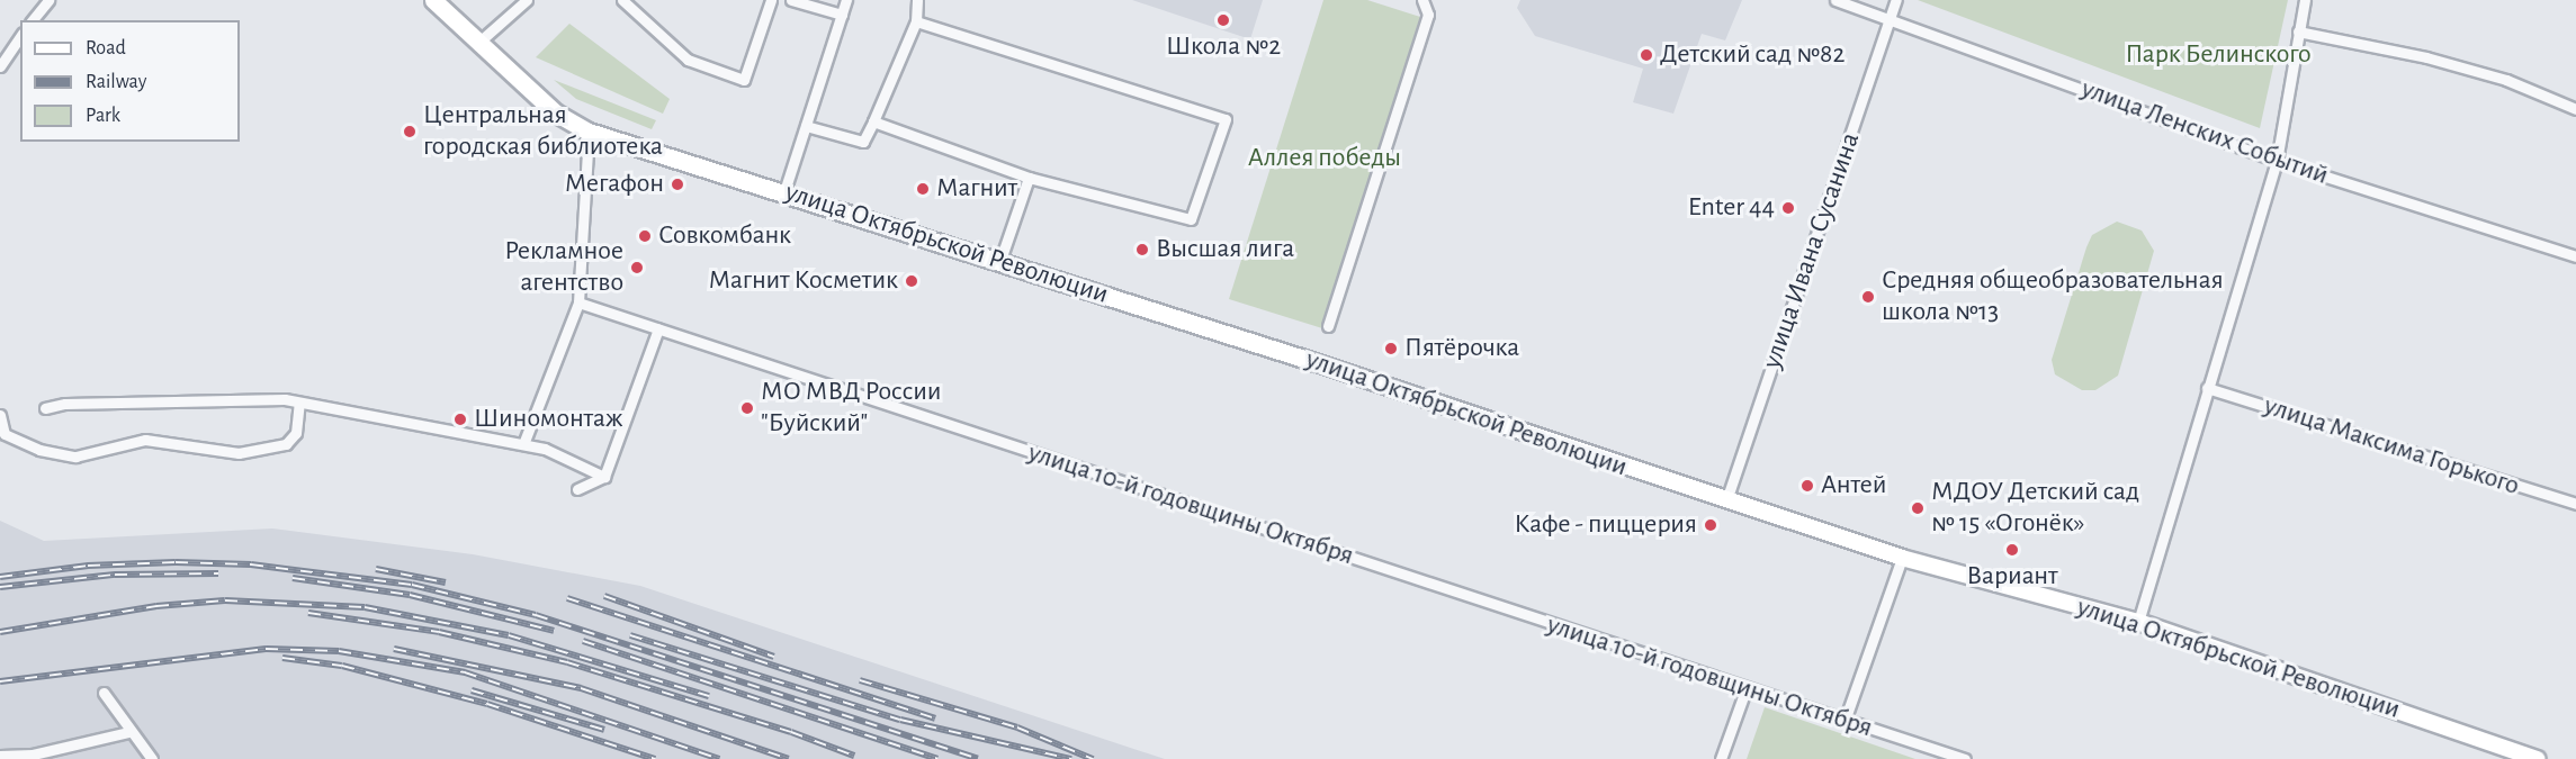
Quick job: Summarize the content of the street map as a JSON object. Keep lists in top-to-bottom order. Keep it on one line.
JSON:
{"streets":{"main road":["улица Октябрьской Революции"],"street":["улица Ленских Событий","улица Ивана Сусанина","улица Максима Горького","улица 10-й годовщины Октября"]},"crossings":[["улица Ленских Событий","улица Ивана Сусанина"],["улица Октябрьской Революции","улица Ивана Сусанина"]],"parks":["Парк Белинского","Аллея победы"],"places":["Школа №2","Детский сад №82","Центральная городская библиотека","Мегафон","Магнит","Enter 44","Совкомбанк","Высшая лига","Рекламное агентство","Магнит Косметик","Средняя общеобразовательная школа №13","Пятёрочка","МО МВД России \"Буйский\"","Шиномонтаж","Антей","МДОУ Детский сад № 15 «Огонёк»","Кафе - пиццерия","Вариант"],"legend":["Road","Railway","Park"]}
